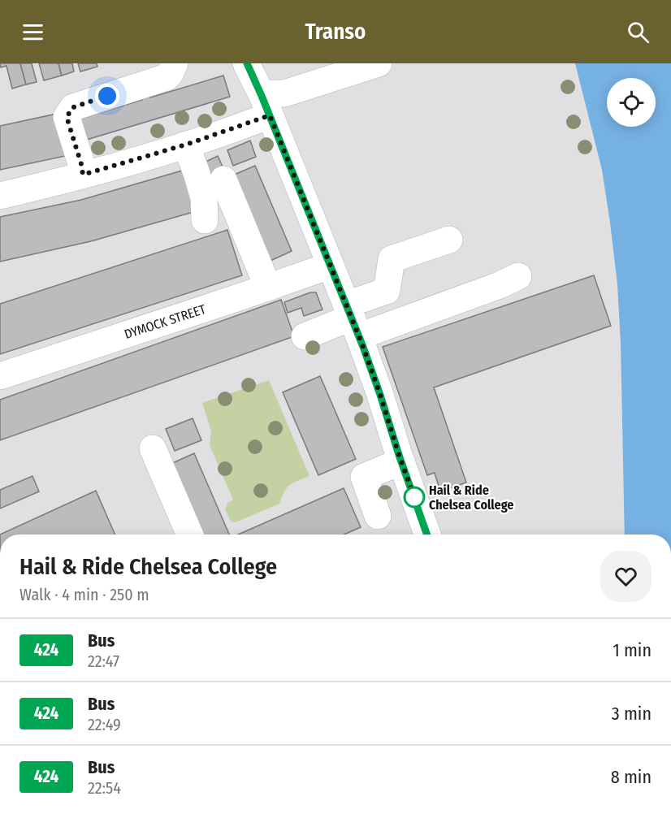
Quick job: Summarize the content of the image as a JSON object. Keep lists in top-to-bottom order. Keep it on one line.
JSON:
{"streets":{"street":["DYMOCK STREET"]},"places":["Hail & Ride Chelsea College"],"lines":["bus line 424"],"page":{"header":"Transo","heading":["Hail & Ride Chelsea College","Walk · 4 min · 250 m"],"list":[{"mark":"424","name":"Bus","note":"22:47","value":"1 min"},{"mark":"424","name":"Bus","note":"22:49","value":"3 min"},{"mark":"424","name":"Bus","note":"22:54","value":"8 min"}]}}
